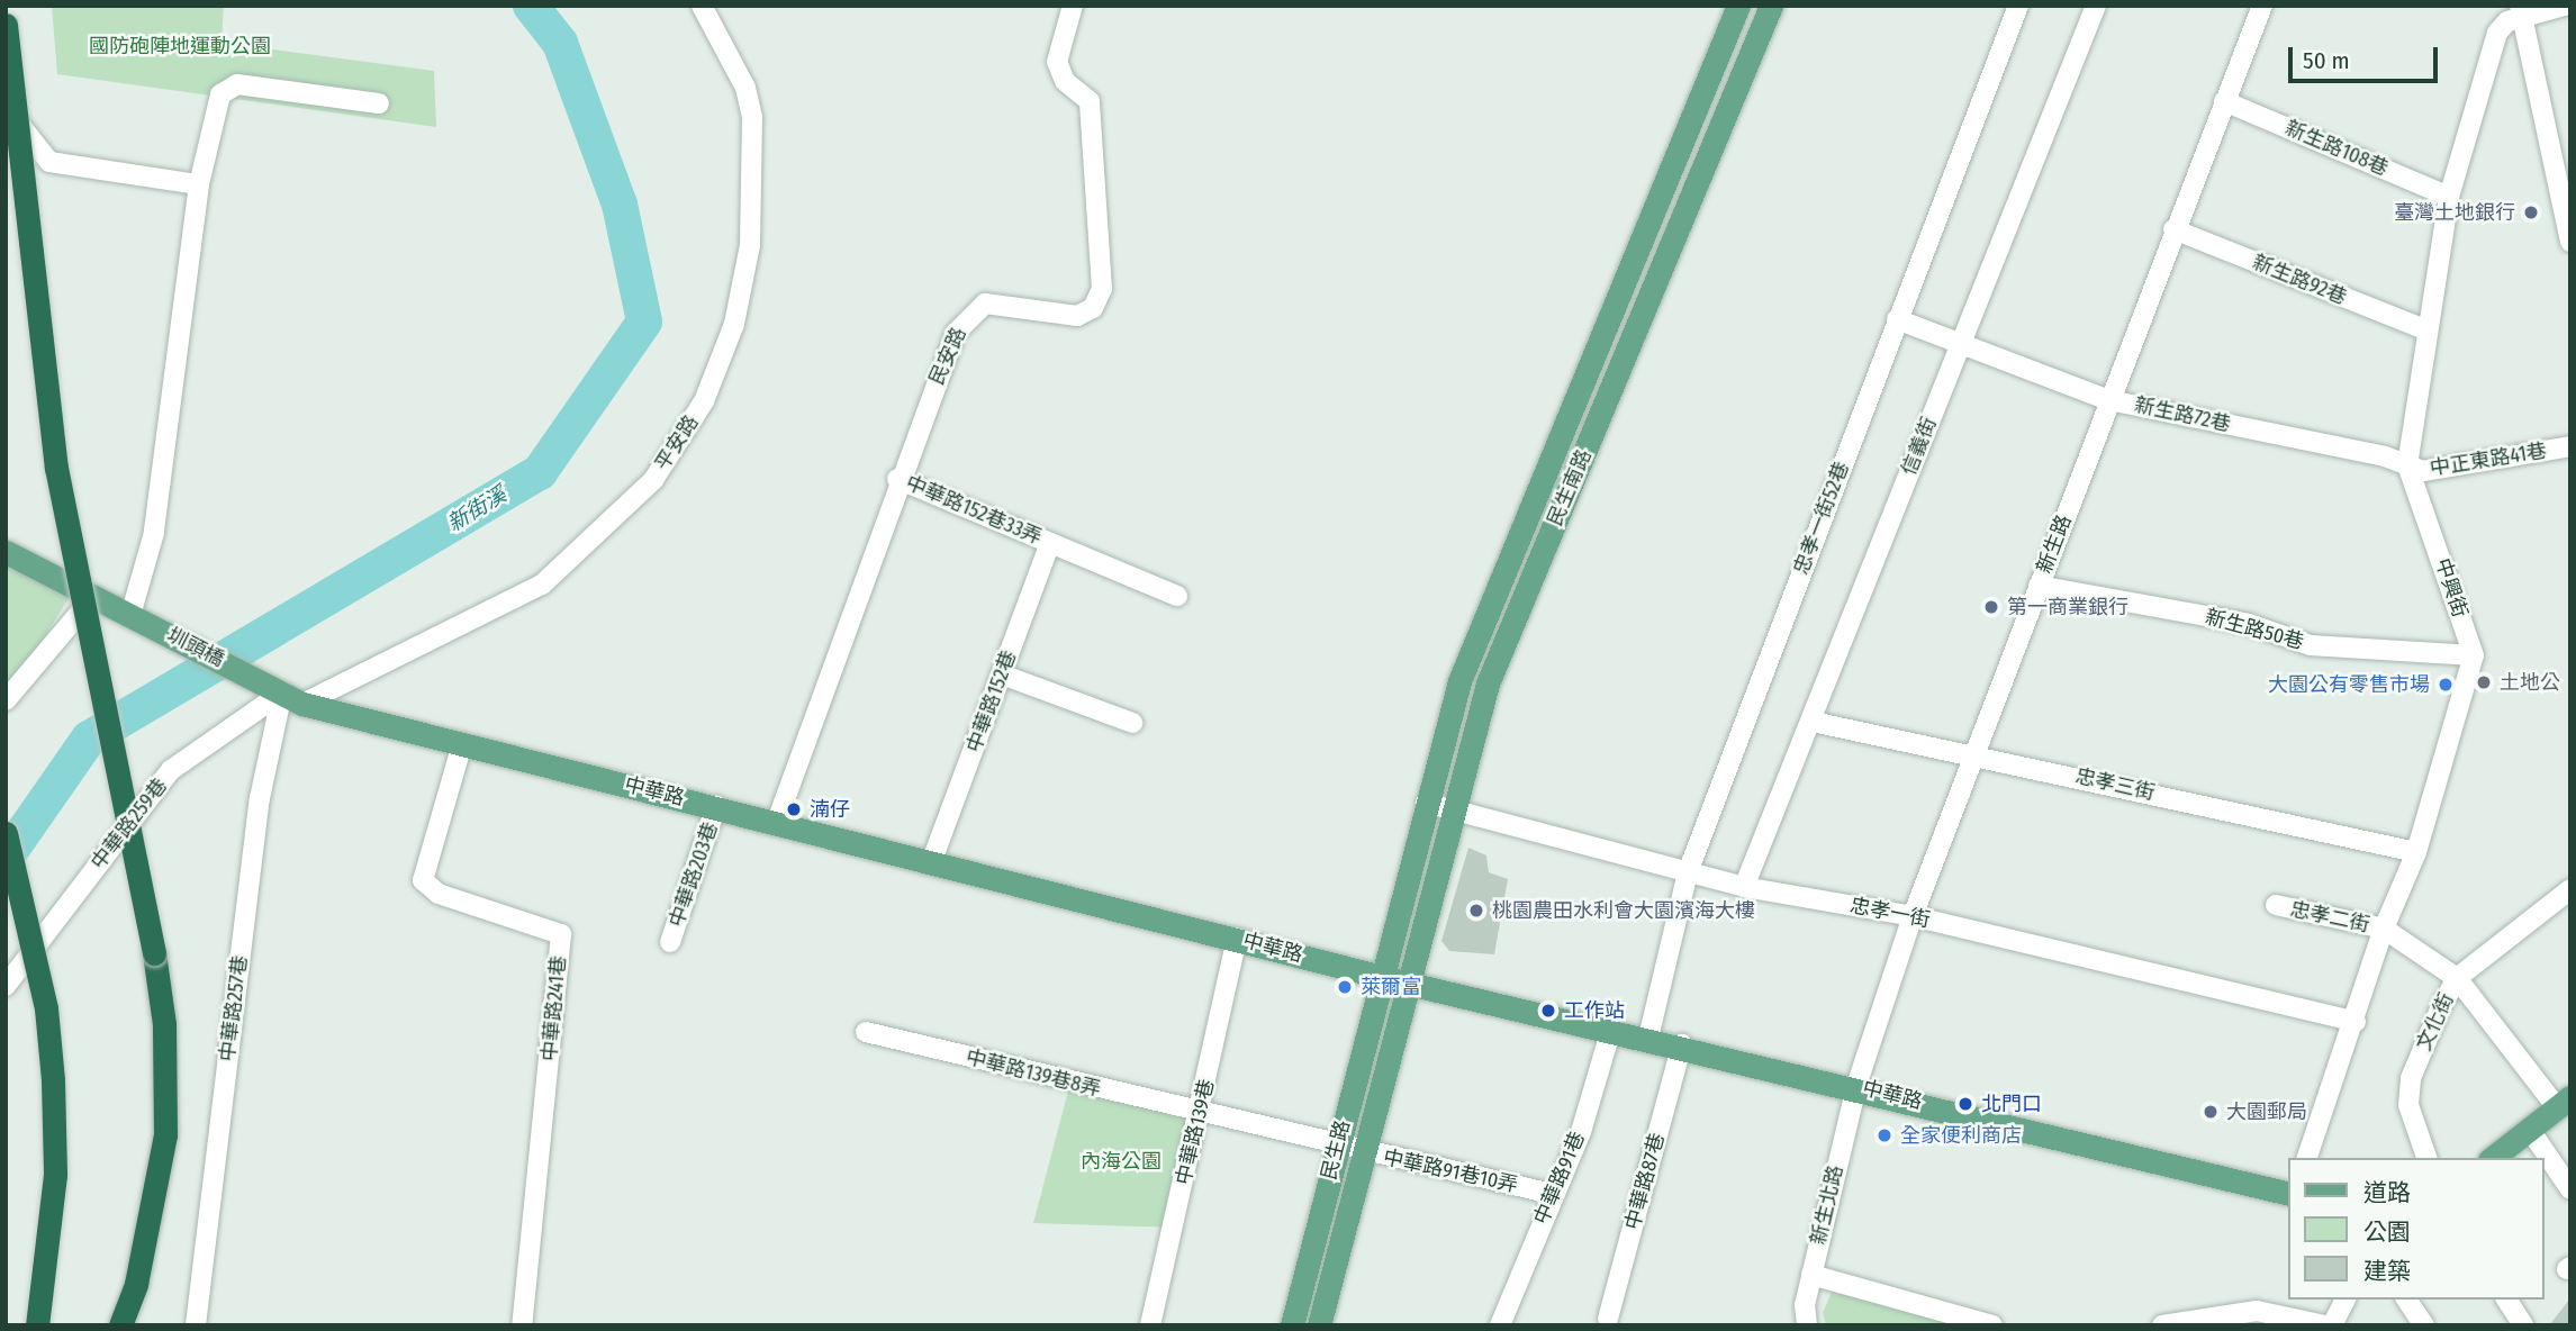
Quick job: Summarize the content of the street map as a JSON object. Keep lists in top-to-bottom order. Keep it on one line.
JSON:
{"streets":{"main road":["民生南路","圳頭橋","中華路","民生路"],"street":["新生路108巷","新生路92巷","民安路","新生路72巷","平安路","信義街","中正東路41巷","中華路152巷33弄","忠孝一街52巷","新生路","中興街","新生路50巷","中華路152巷","忠孝三街","中華路259巷","中華路203巷","忠孝一街","忠孝二街","中華路257巷","中華路241巷","文化街","中華路139巷8弄","中華路139巷","中華路91巷10弄","中華路91巷","中華路87巷","新生北路"]},"crossings":[["新生路108巷","新生路"],["新生路108巷","中興街"],["新生路92巷","新生路"],["新生路92巷","中興街"],["民安路","中華路152巷33弄"],["民安路","中華路"],["新生路72巷","信義街"],["新生路72巷","中正東路41巷"],["新生路72巷","忠孝一街52巷"],["新生路72巷","新生路"],["新生路72巷","中興街"],["平安路","中華路"],["平安路","中華路259巷"],["平安路","中華路257巷"],["信義街","忠孝三街"],["信義街","忠孝一街"],["中正東路41巷","中興街"],["民生南路","中華路"],["民生南路","忠孝一街"],["民生南路","民生路"],["中華路152巷33弄","中華路152巷"],["忠孝一街52巷","中華路"],["忠孝一街52巷","忠孝一街"],["新生路","新生路50巷"],["新生路","忠孝三街"],["新生路","中華路"],["新生路","忠孝一街"],["新生路","新生北路"],["中興街","新生路50巷"],["圳頭橋","中華路"],["中華路152巷","中華路"],["中華路","中華路259巷"],["中華路","中華路203巷"],["中華路","中華路257巷"],["中華路","中華路241巷"],["中華路","中華路139巷"],["中華路","民生路"],["中華路","中華路91巷"],["中華路","中華路87巷"],["中華路","新生北路"],["中華路259巷","中華路257巷"],["中華路139巷8弄","中華路139巷"],["中華路139巷8弄","民生路"],["中華路139巷8弄","中華路91巷10弄"],["民生路","中華路91巷10弄"],["中華路91巷10弄","中華路91巷"]],"water":["新街溪"],"parks":["國防砲陣地運動公園","內海公園"],"places":["臺灣土地銀行","第一商業銀行","土地公","大園公有零售市場","湳仔","桃園農田水利會大園濱海大樓","萊爾富","工作站","北門口","大園郵局","全家便利商店"],"legend":["道路","公園","建築"],"scale_bar":"50 m"}
